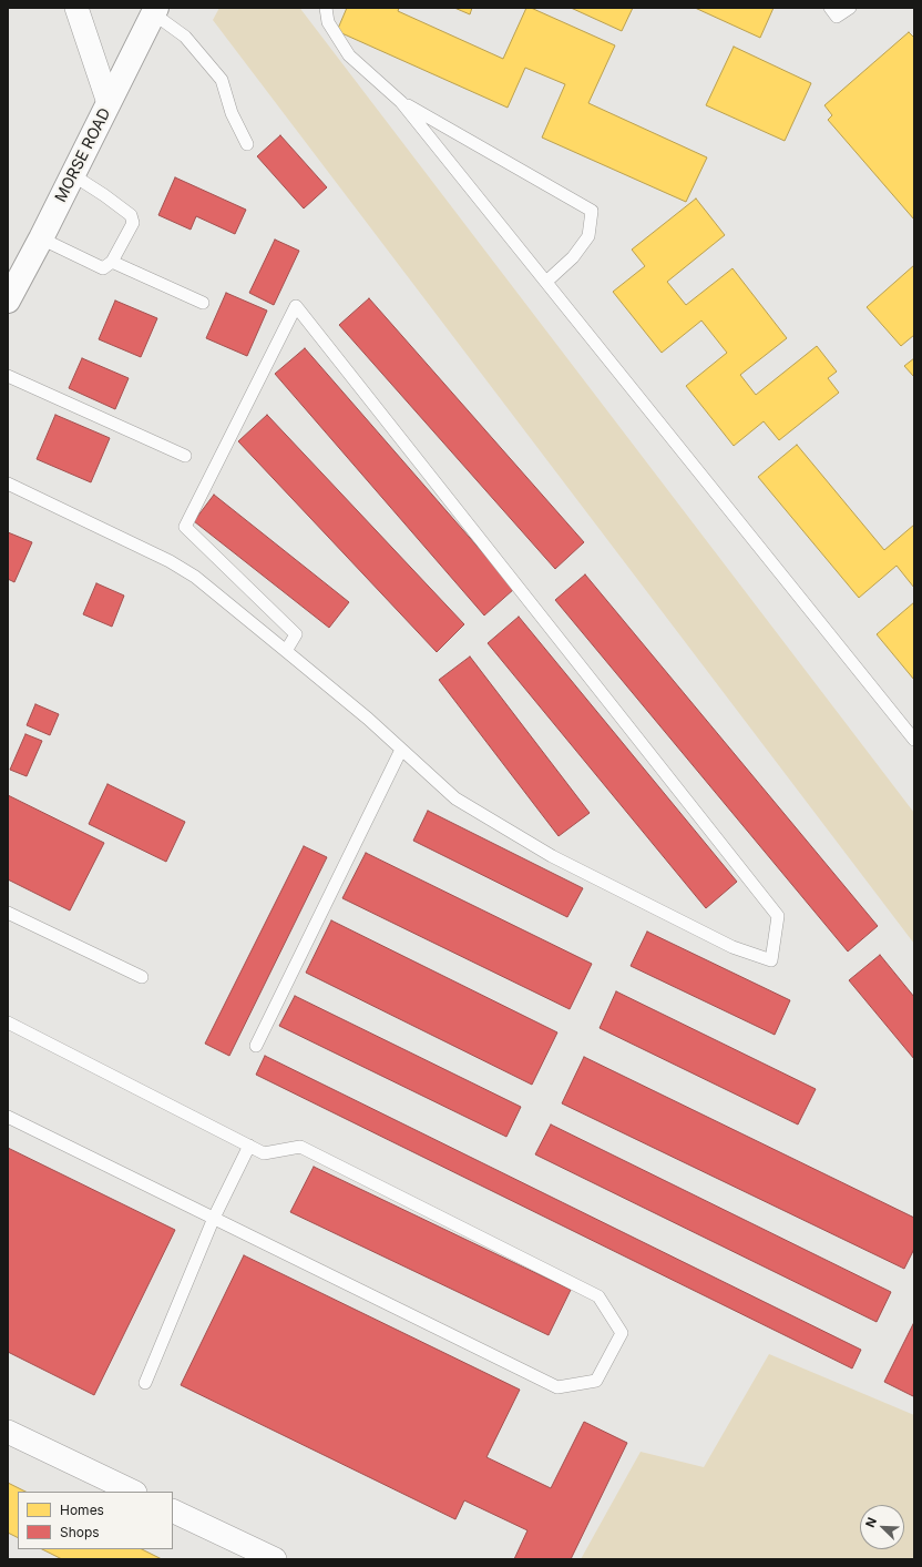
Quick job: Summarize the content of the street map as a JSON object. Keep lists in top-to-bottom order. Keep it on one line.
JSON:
{"streets":{"main road":["MORSE ROAD"]},"legend":["Homes","Shops"],"north":"top left"}
